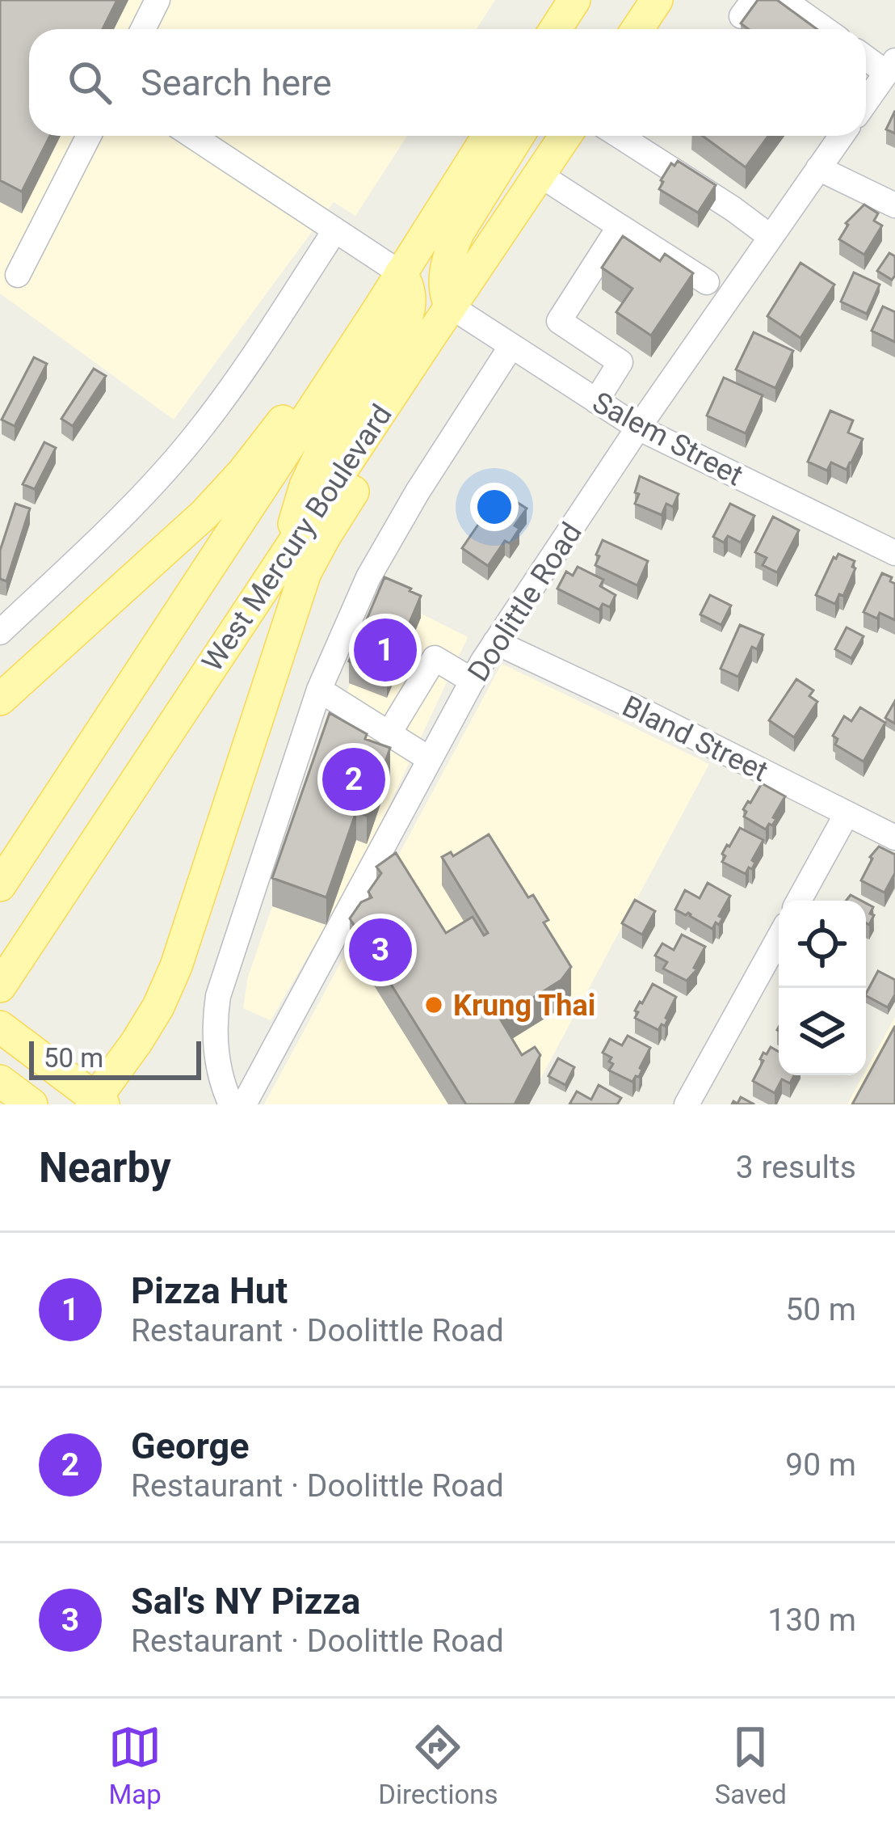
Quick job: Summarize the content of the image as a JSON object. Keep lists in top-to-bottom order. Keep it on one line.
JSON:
{"streets":{"main road":["West Mercury Boulevard"],"street":["Salem Street","Doolittle Road","Bland Street"]},"crossings":[["Salem Street","West Mercury Boulevard"],["Salem Street","Doolittle Road"],["Doolittle Road","Bland Street"]],"places":["Krung Thai"],"scale_bar":"50 m","page":{"search":"Search here","pins":["1","2","3"],"scale":"50 m","heading":["Nearby","3 results"],"list":[{"mark":"1","name":"Pizza Hut","note":"Restaurant · Doolittle Road","value":"50 m"},{"mark":"2","name":"George","note":"Restaurant · Doolittle Road","value":"90 m"},{"mark":"3","name":"Sal's NY Pizza","note":"Restaurant · Doolittle Road","value":"130 m"}],"nav":["Map","Directions","Saved"]}}
